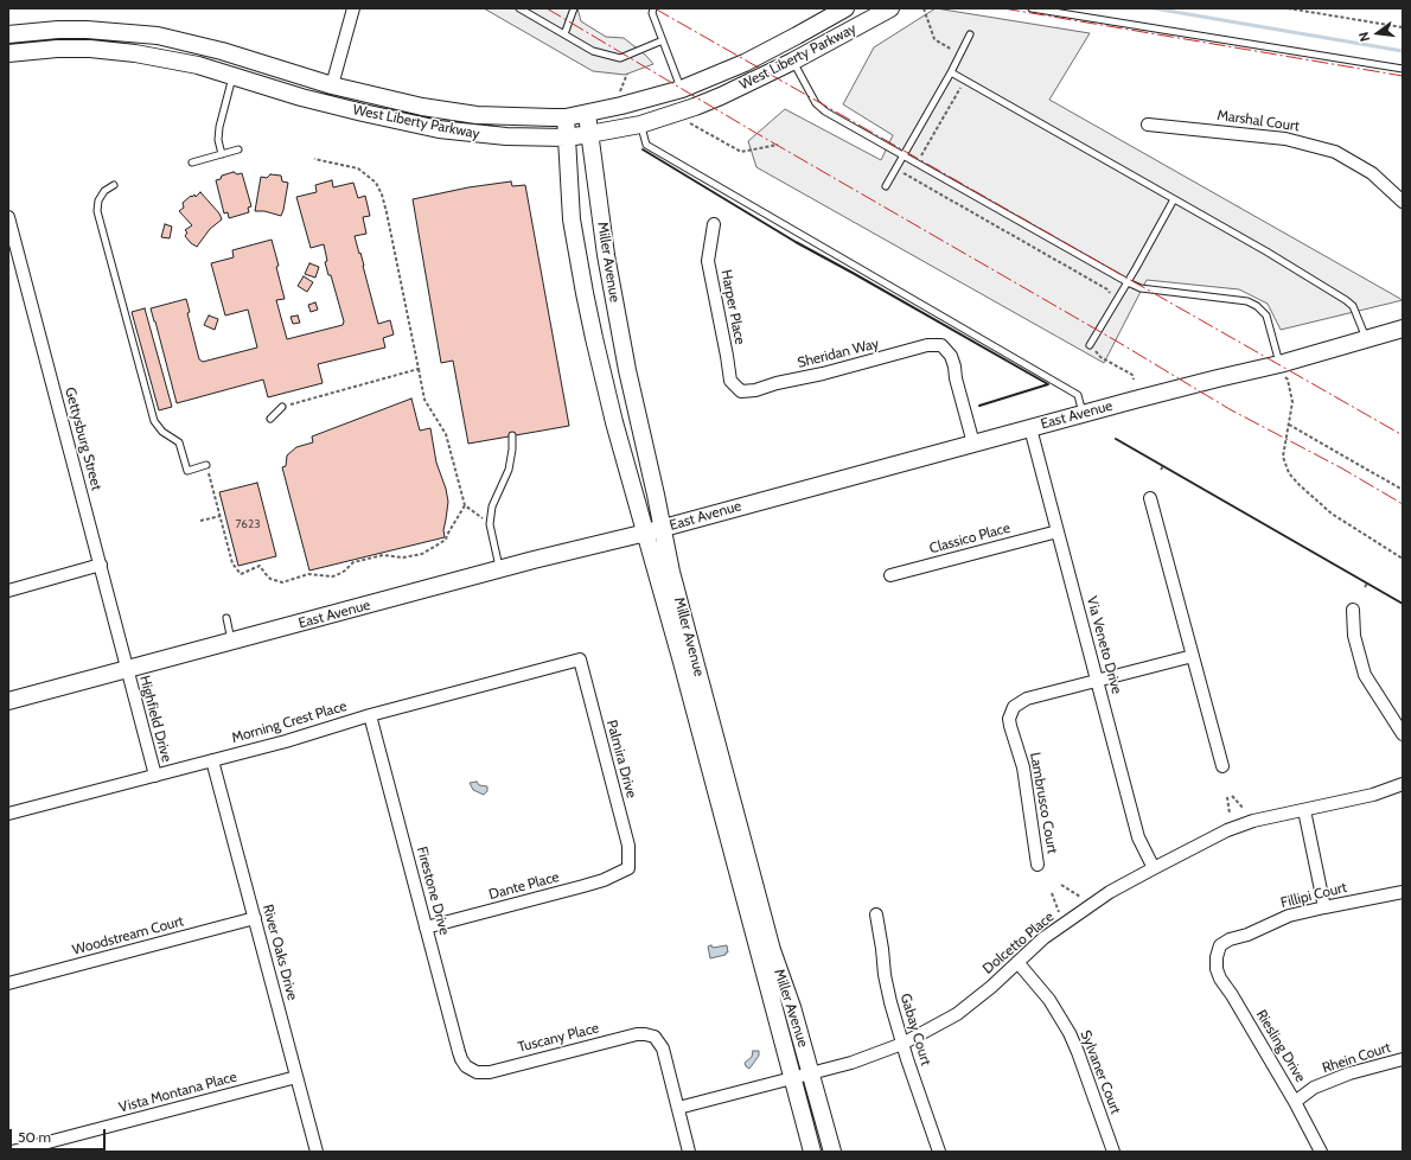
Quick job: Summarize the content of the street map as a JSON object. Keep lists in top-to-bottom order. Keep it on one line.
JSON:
{"streets":{"street":["West Liberty Parkway","Marshal Court","Miller Avenue","Harper Place","Sheridan Way","East Avenue","Gettysburg Street","Classico Place","Via Veneto Drive","Highfield Drive","Morning Crest Place","Palmira Drive","Lambrusco Court","Dante Place","Firestone Drive","Fillipi Court","Woodstream Court","Dolcetto Place","River Oaks Drive","Gabay Court","Tuscany Place","Riesling Drive","Rhein Court","Sylvaner Court","Vista Montana Place"]},"crossings":[["West Liberty Parkway","Miller Avenue"],["Miller Avenue","East Avenue"],["Miller Avenue","Dolcetto Place"],["Harper Place","Sheridan Way"],["Sheridan Way","East Avenue"],["East Avenue","Gettysburg Street"],["East Avenue","Via Veneto Drive"],["East Avenue","Highfield Drive"],["Gettysburg Street","Highfield Drive"],["Classico Place","Via Veneto Drive"],["Via Veneto Drive","Lambrusco Court"],["Via Veneto Drive","Dolcetto Place"],["Highfield Drive","Morning Crest Place"],["Morning Crest Place","Palmira Drive"],["Morning Crest Place","Firestone Drive"],["Morning Crest Place","River Oaks Drive"],["Palmira Drive","Dante Place"],["Dante Place","Firestone Drive"],["Firestone Drive","Tuscany Place"],["Fillipi Court","Riesling Drive"],["Woodstream Court","River Oaks Drive"],["Dolcetto Place","Gabay Court"],["Dolcetto Place","Tuscany Place"],["Dolcetto Place","Sylvaner Court"],["River Oaks Drive","Vista Montana Place"],["Riesling Drive","Rhein Court"]],"house_numbers":["7623"],"scale_bar":"50 m","north":"left"}
